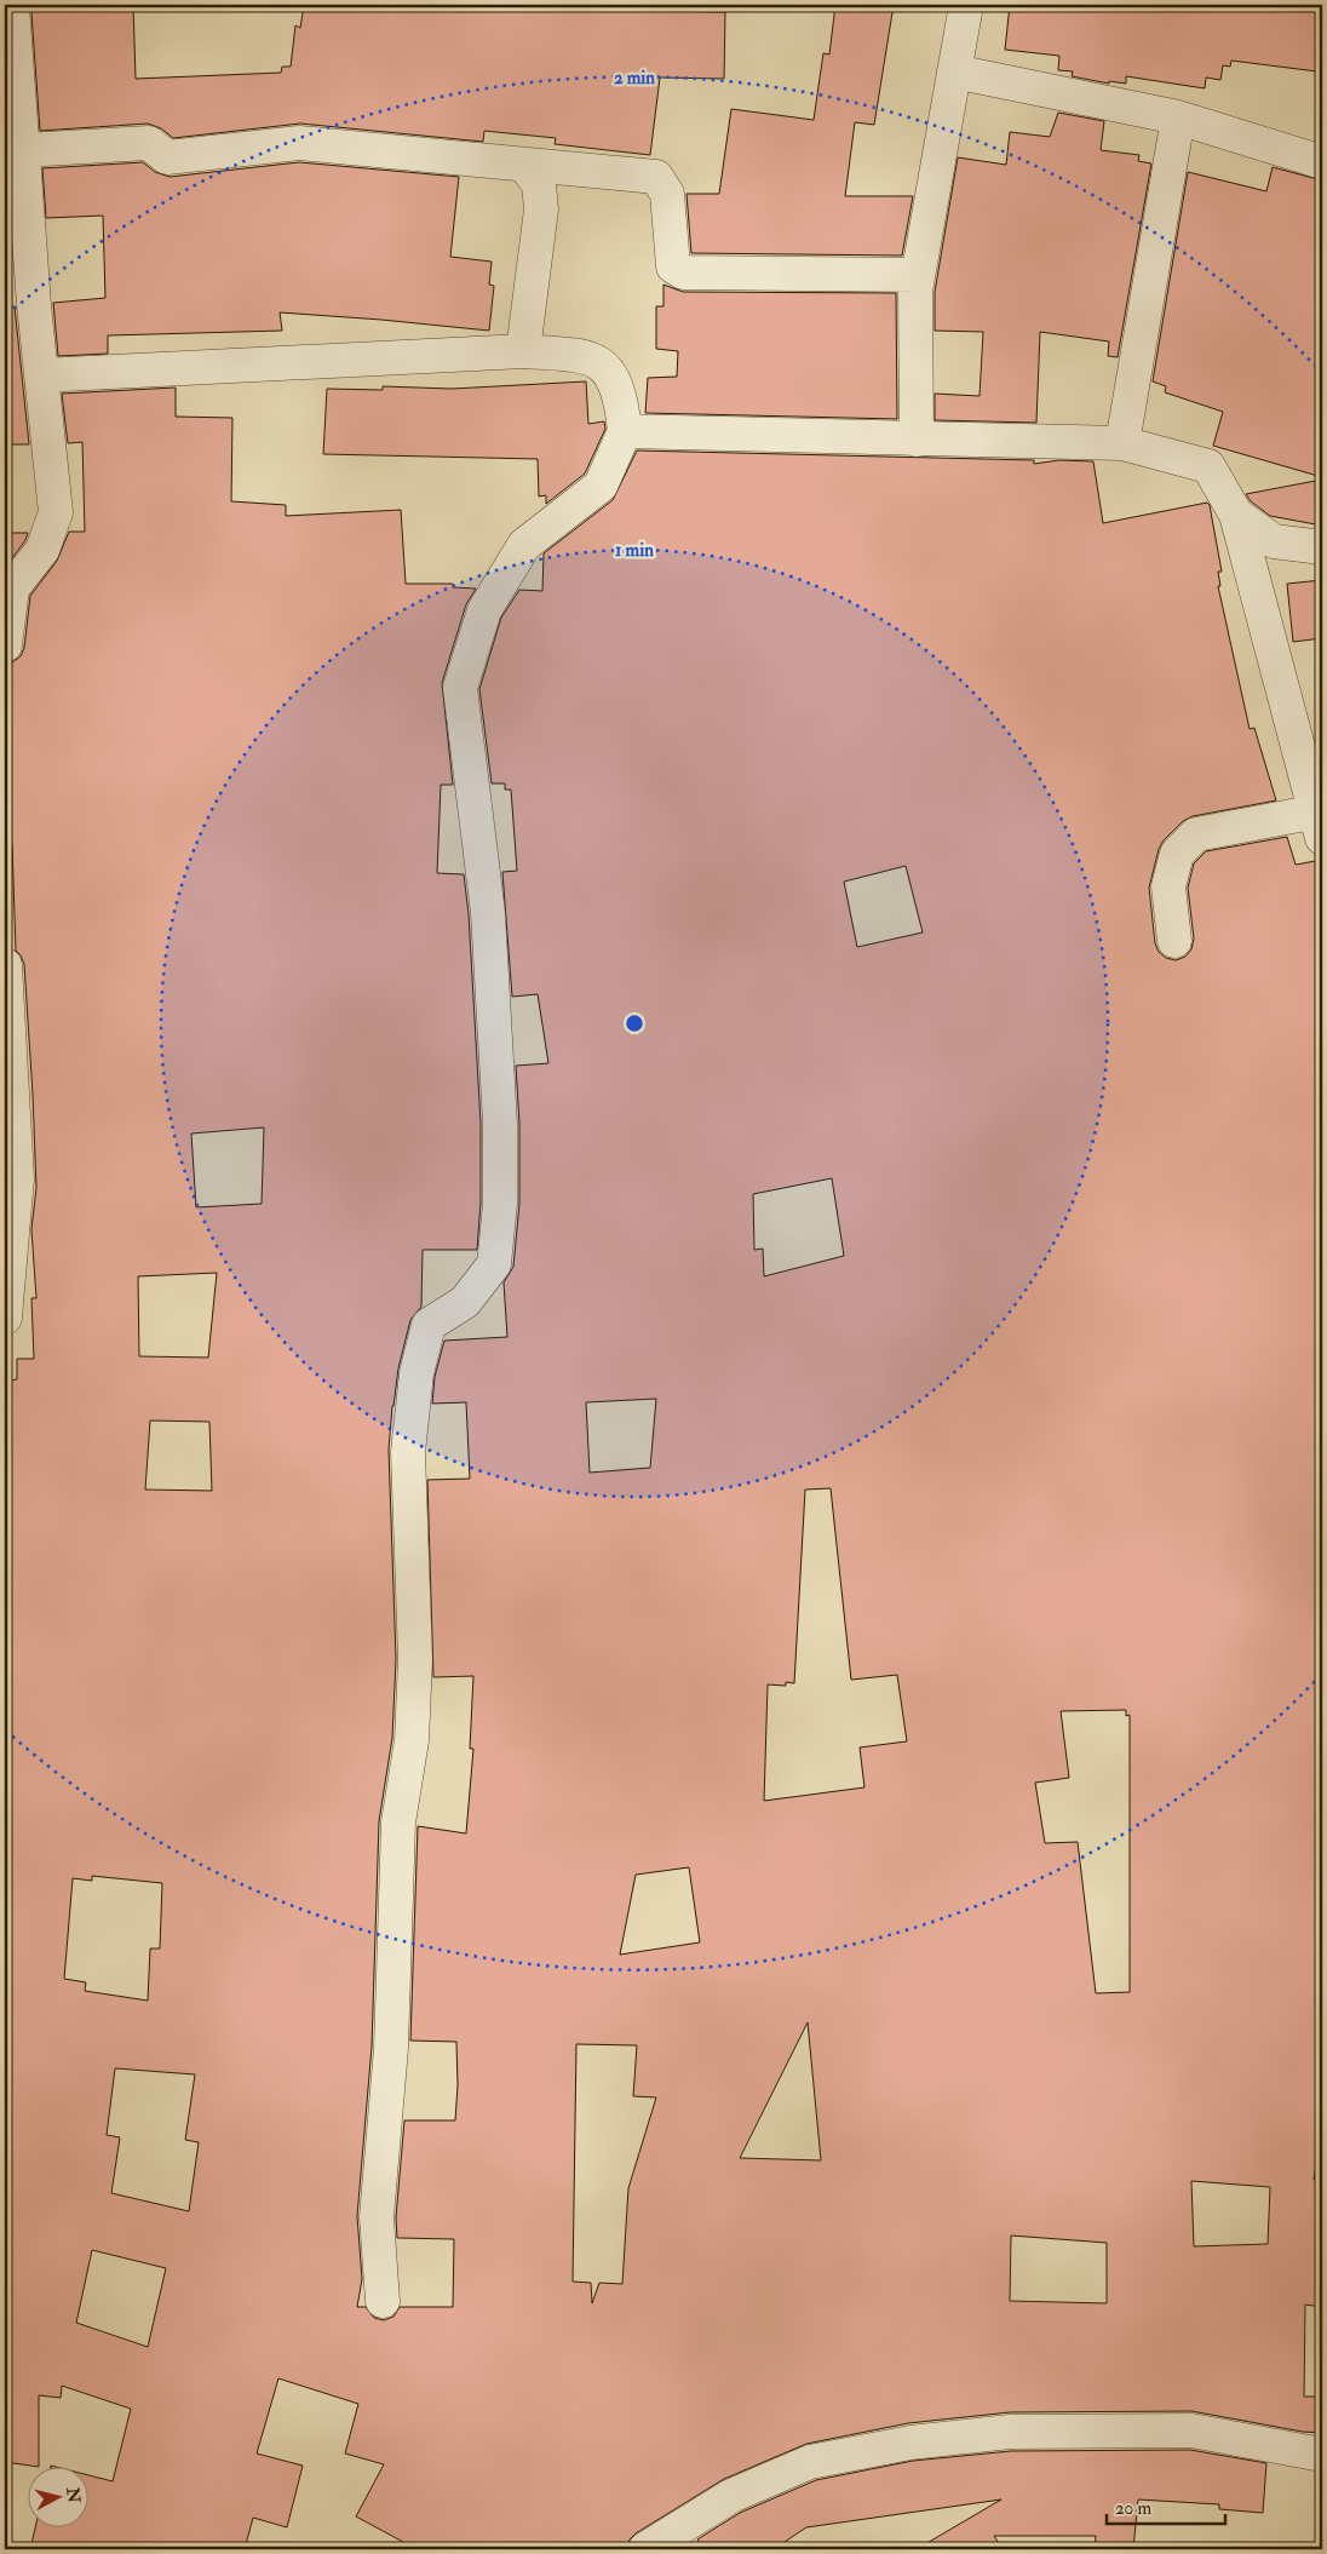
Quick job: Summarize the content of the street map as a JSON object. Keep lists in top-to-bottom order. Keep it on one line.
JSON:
{"scale_bar":"20 m","north":"right","rings":["2 min","1 min"]}
